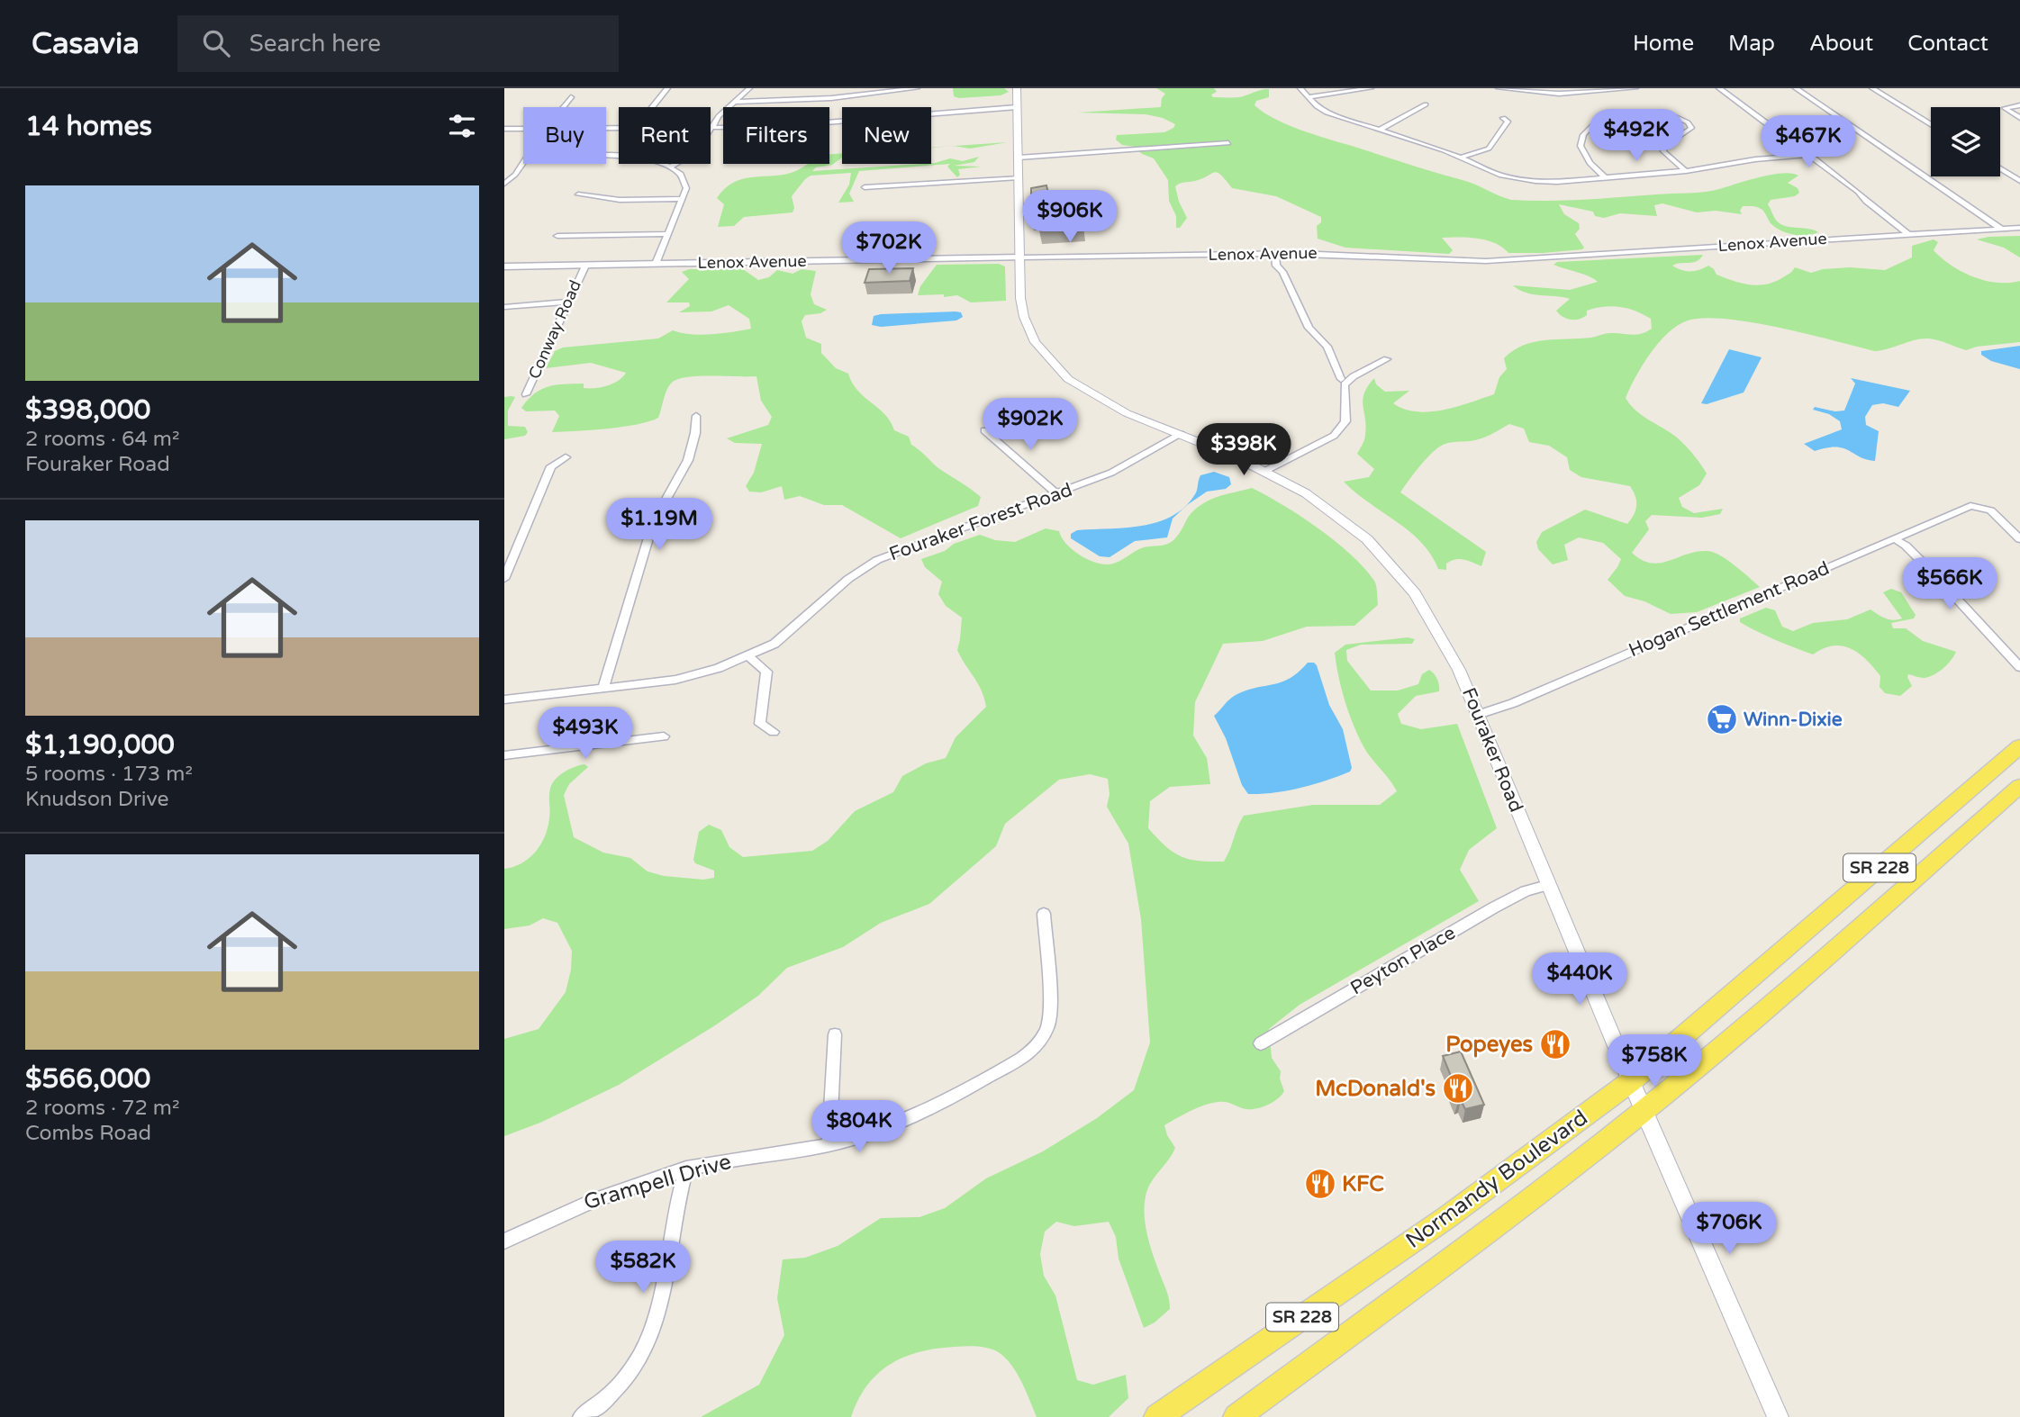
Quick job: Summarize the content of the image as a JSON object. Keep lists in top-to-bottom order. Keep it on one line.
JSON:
{"streets":{"main road":["Fouraker Road","SR 228","Normandy Boulevard"],"street":["Lenox Avenue","Conway Road","Fouraker Forest Road","Hogan Settlement Road","Peyton Place","Grampell Drive"]},"crossings":[["Lenox Avenue","Conway Road"],["Lenox Avenue","Fouraker Road"],["Fouraker Forest Road","Fouraker Road"],["Hogan Settlement Road","Fouraker Road"],["Fouraker Road","Peyton Place"],["Fouraker Road","Normandy Boulevard"]],"places":{"supermarket":["Winn-Dixie"],"restaurant":["Popeyes","McDonald's","KFC"]},"page":{"header":"Casavia","search":"Search here","nav":["Home","Map","About","Contact"],"heading":"14 homes","chip":["Buy","Rent","Filters","New"],"price":["$492K","$467K","$906K","$702K","$902K","$398K","$1.19M","$566K","$493K","$440K","$758K","$804K","$706K","$582K"],"list":[{"name":"$398,000","note":"2 rooms · 64 m² · Fouraker Road"},{"name":"$1,190,000","note":"5 rooms · 173 m² · Knudson Drive"},{"name":"$566,000","note":"2 rooms · 72 m² · Combs Road"}]}}
